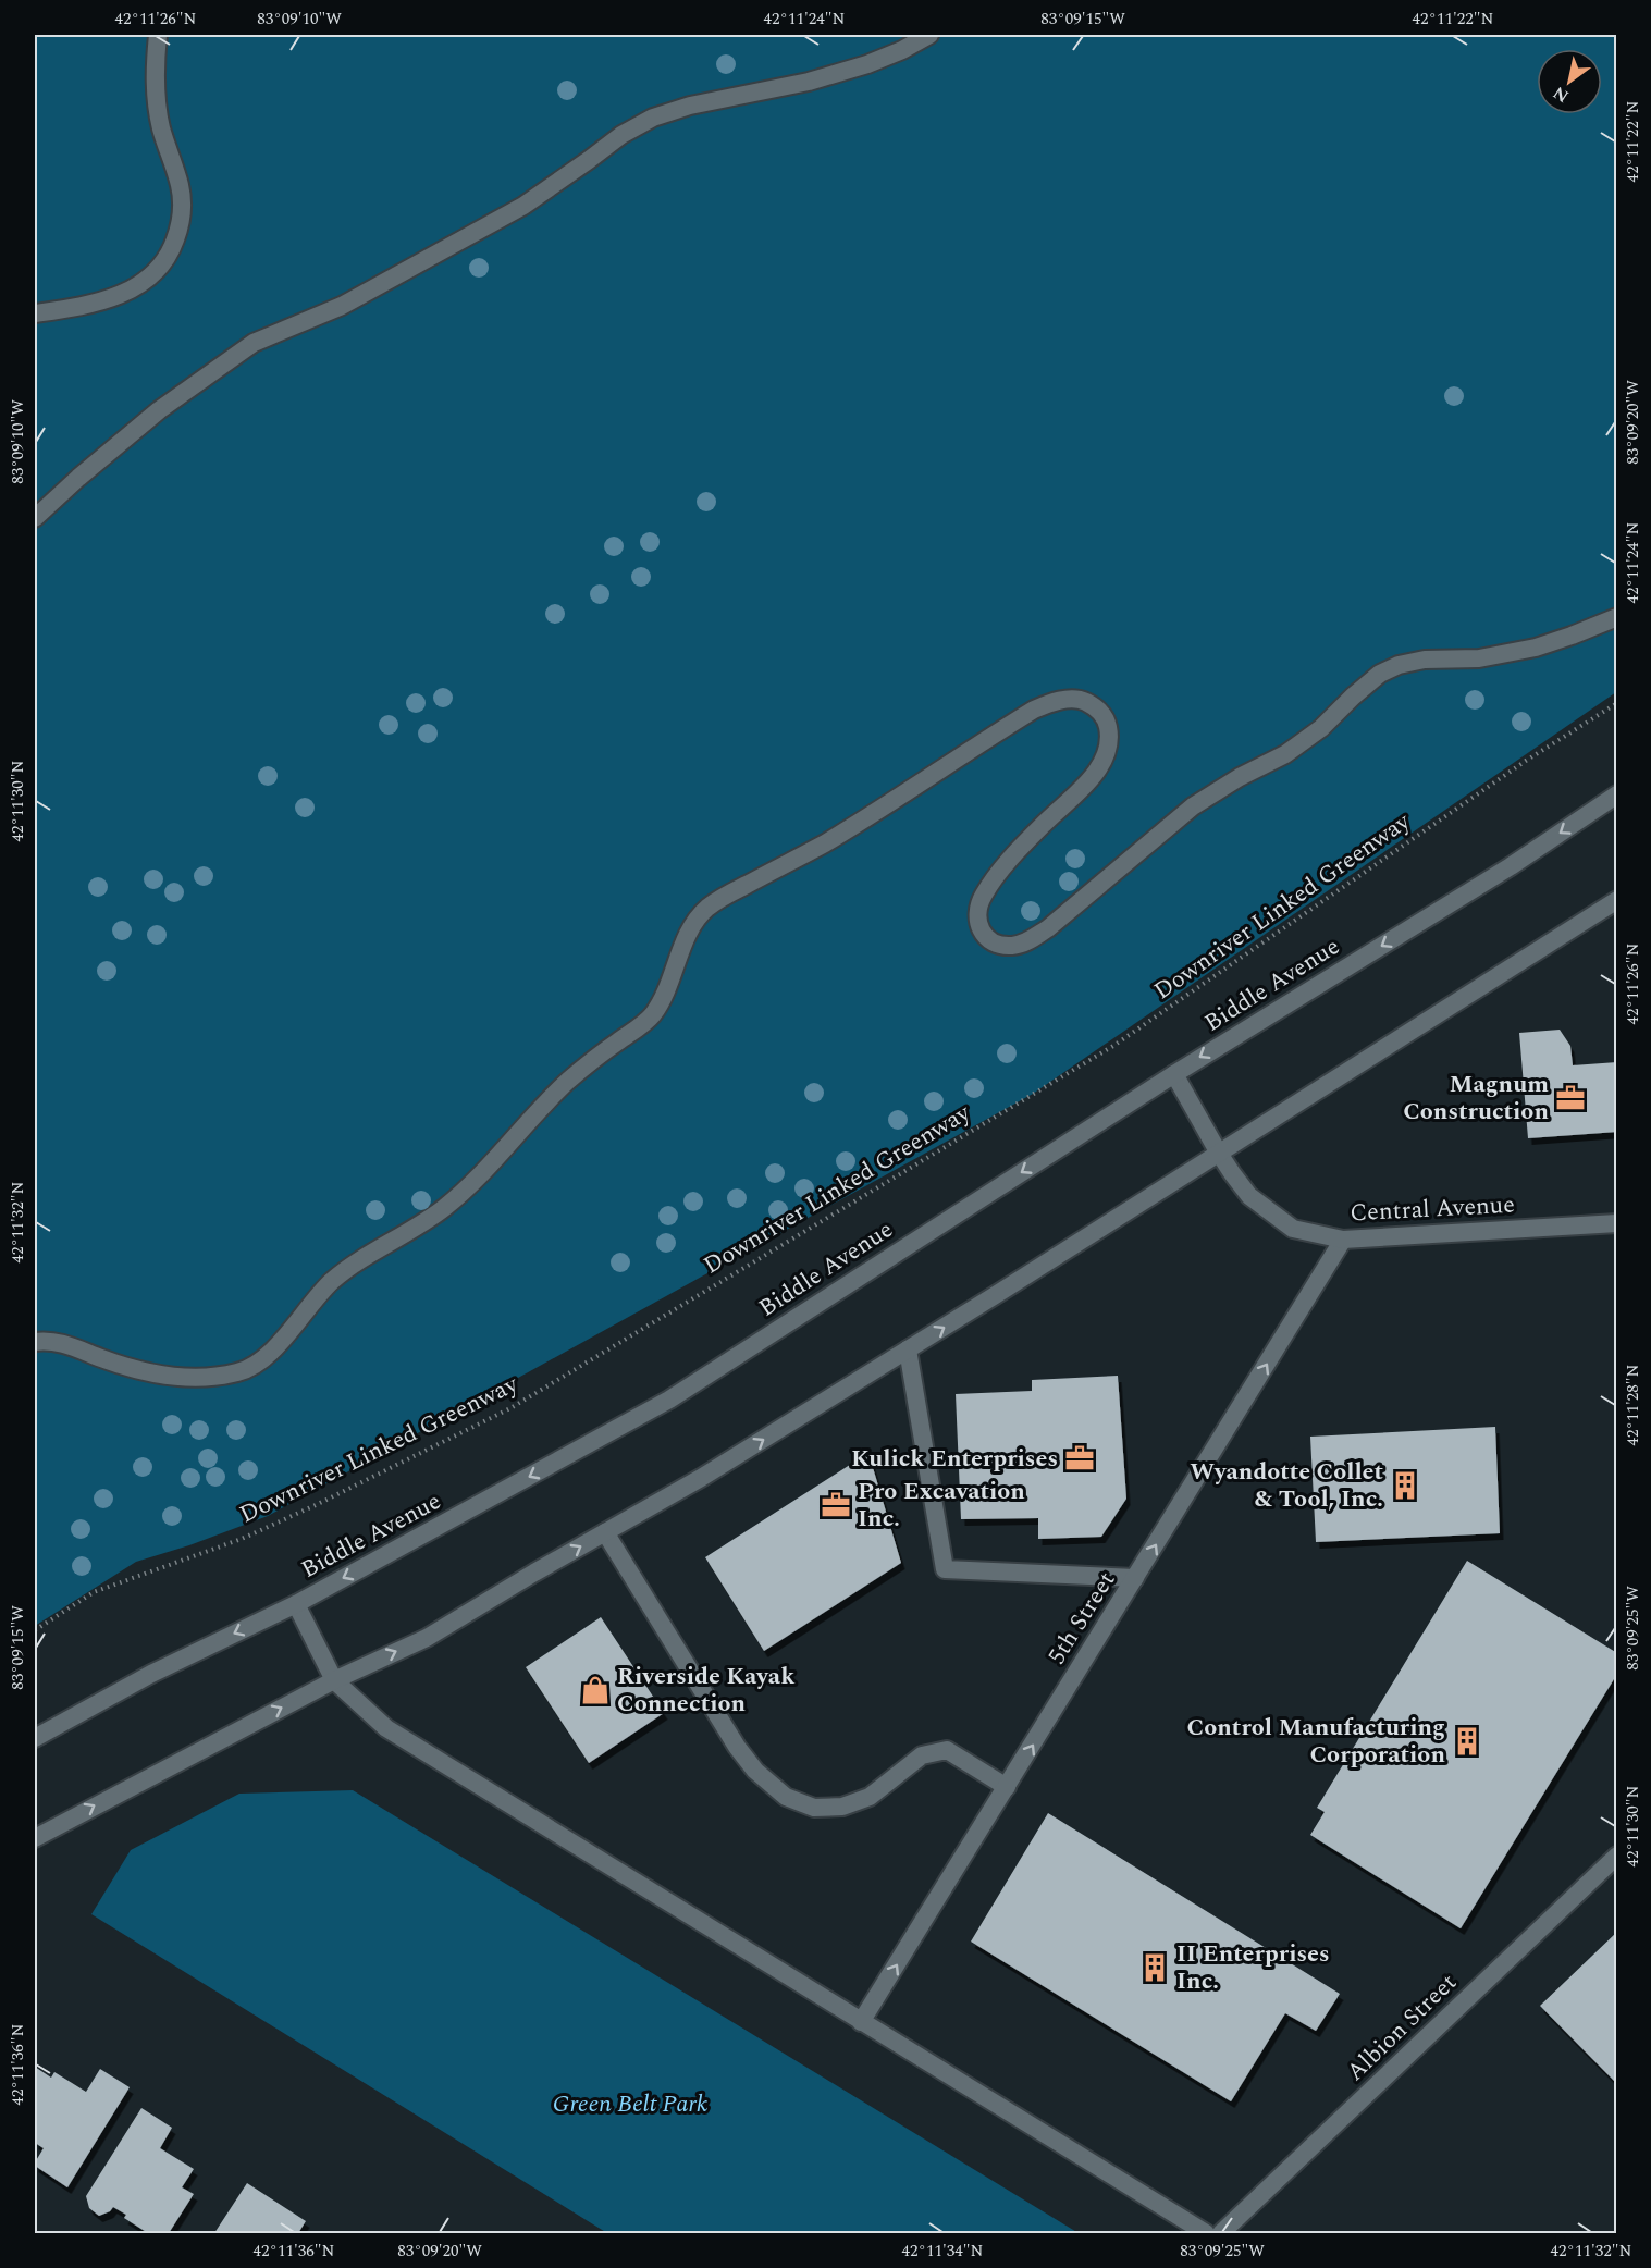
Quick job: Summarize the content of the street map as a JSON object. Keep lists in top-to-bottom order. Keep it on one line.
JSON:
{"streets":{"main road":["Biddle Avenue","Central Avenue","5th Street","Albion Street"],"path":["Downriver Linked Greenway"]},"crossings":[["Biddle Avenue","Central Avenue"],["Central Avenue","5th Street"]],"one_way":["5th Street"],"parks":["Green Belt Park"],"places":{"office":["Magnum Construction","Kulick Enterprises","Pro Excavation Inc."],"building":["Wyandotte Collet & Tool, Inc.","Control Manufacturing Corporation","II Enterprises Inc."],"shop":["Riverside Kayak Connection"]},"north":"bottom left","coordinates":["42°11'26\"N","83°09'10\"W","42°11'24\"N","83°09'15\"W","42°11'22\"N","83°09'20\"W","42°11'30\"N","42°11'32\"N","42°11'28\"N","83°09'25\"W","42°11'36\"N","42°11'34\"N"]}
